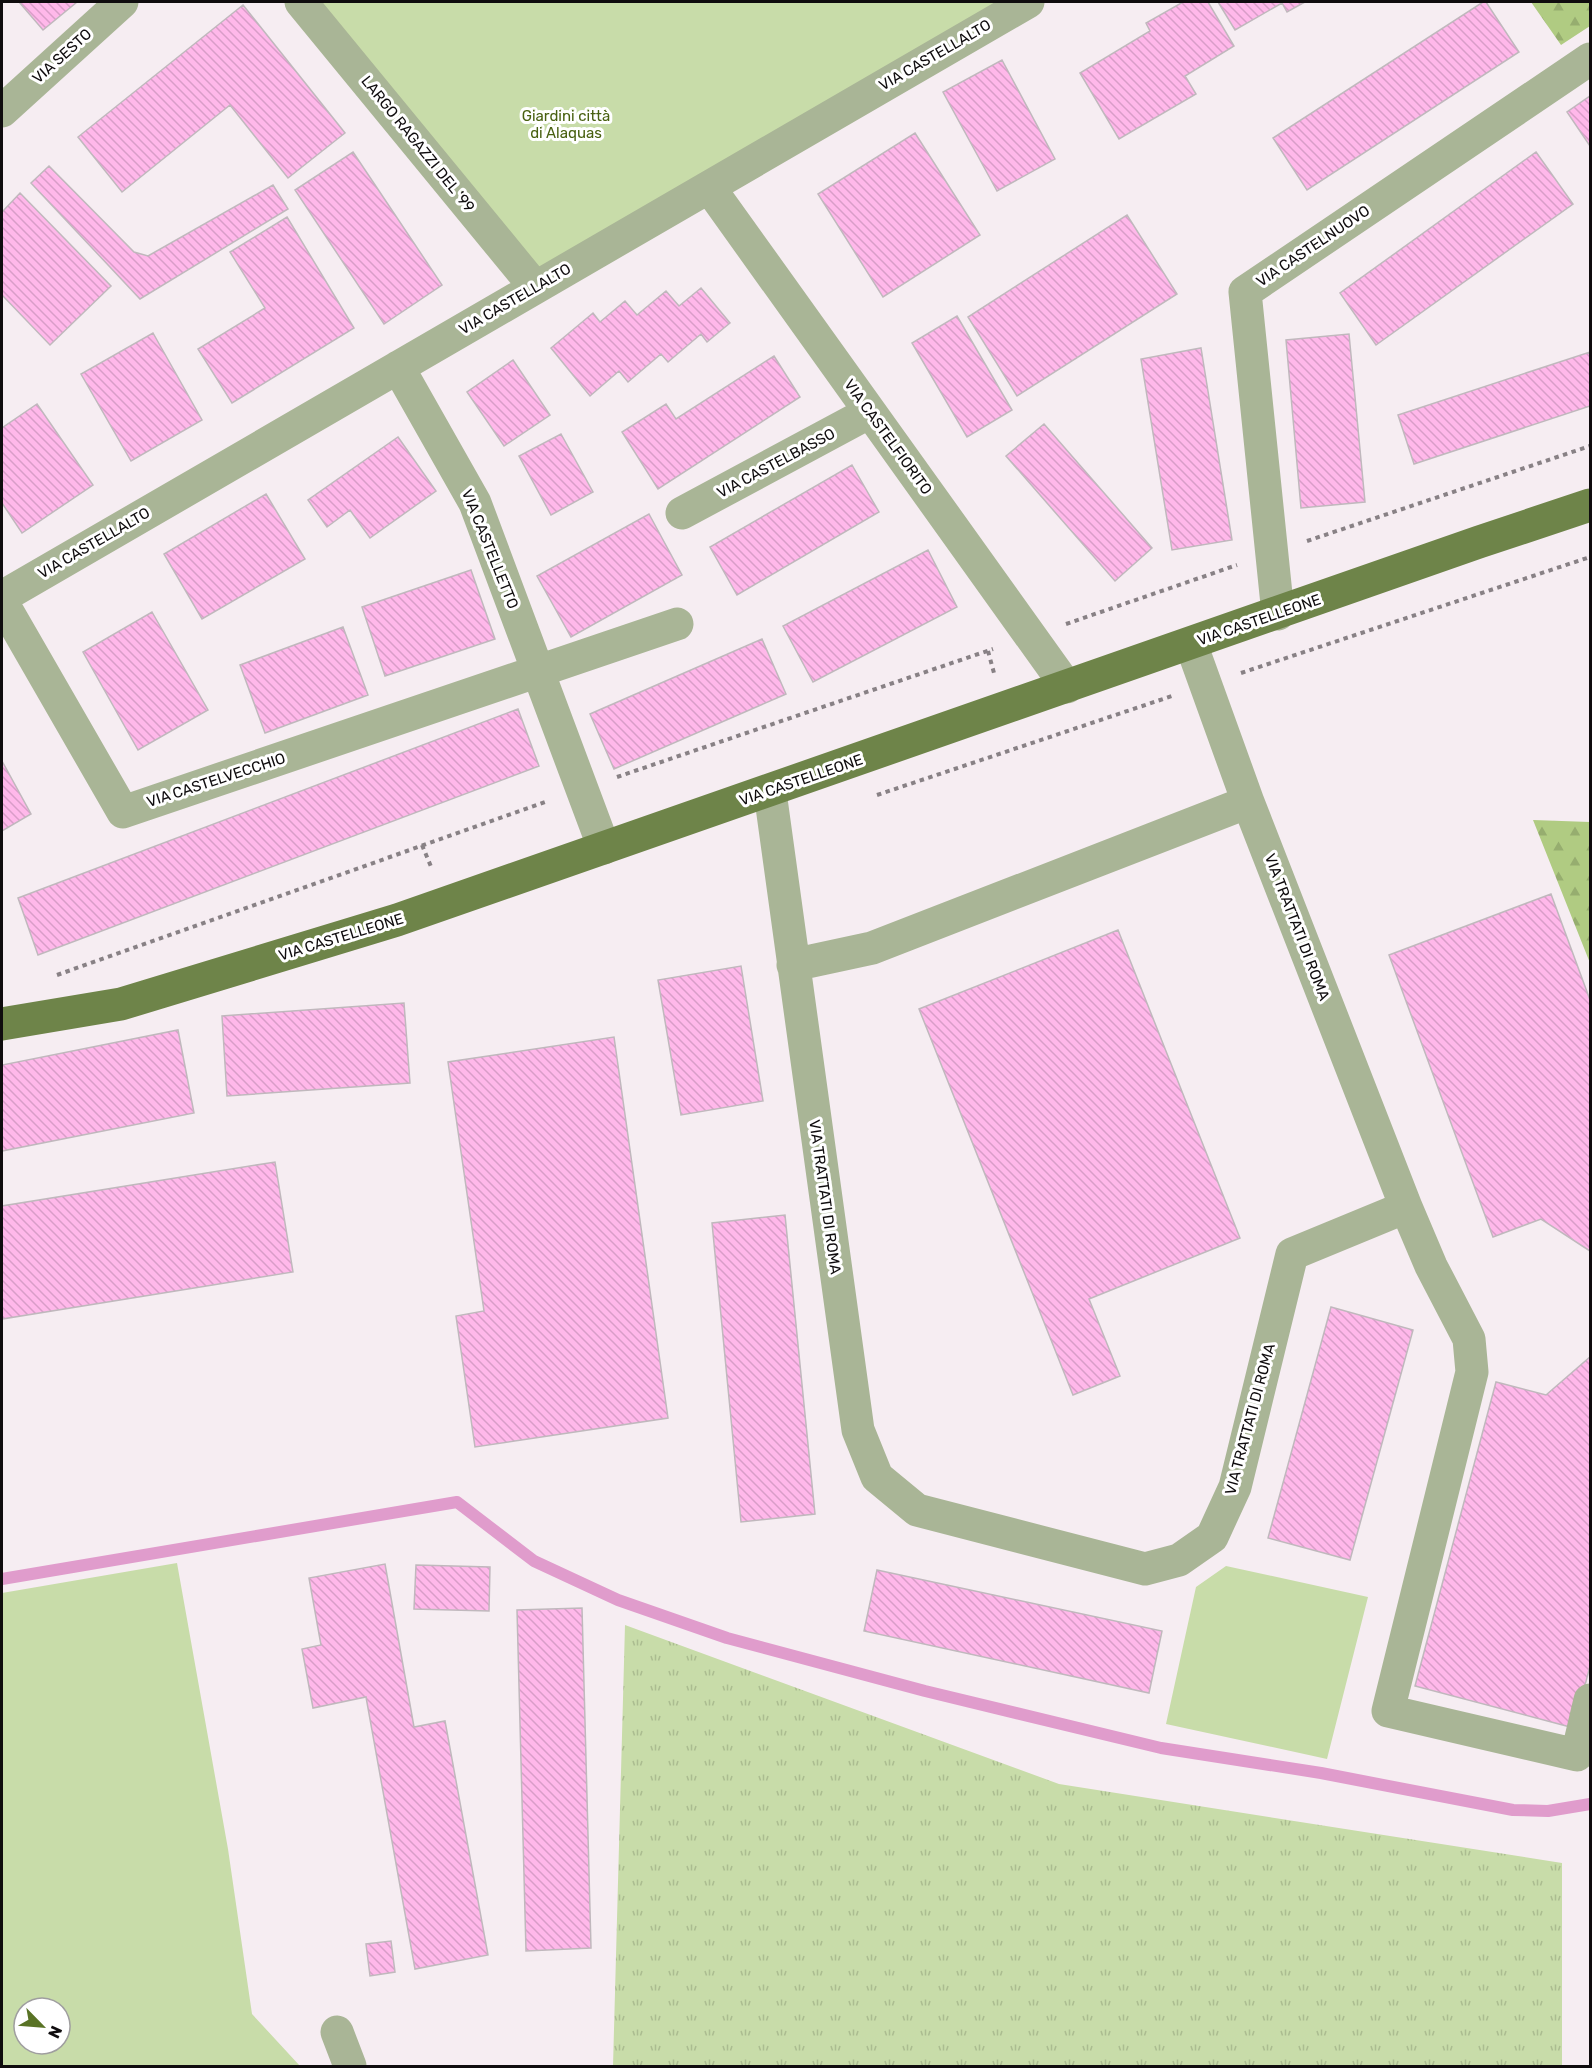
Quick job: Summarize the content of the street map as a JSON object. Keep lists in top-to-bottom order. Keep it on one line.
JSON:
{"streets":{"main road":["VIA CASTELLEONE"],"street":["VIA CASTELLALTO","VIA SESTO","LARGO RAGAZZI DEL '99","VIA CASTELNUOVO","VIA CASTELFIORITO","VIA CASTELBASSO","VIA CASTELLETTO","VIA CASTELVECCHIO","VIA TRATTATI DI ROMA"]},"crossings":[["VIA CASTELLALTO","LARGO RAGAZZI DEL '99"],["VIA CASTELLALTO","VIA CASTELFIORITO"],["VIA CASTELLALTO","VIA CASTELLETTO"],["VIA CASTELNUOVO","VIA CASTELLEONE"],["VIA CASTELFIORITO","VIA CASTELBASSO"],["VIA CASTELFIORITO","VIA CASTELLEONE"],["VIA CASTELLETTO","VIA CASTELLEONE"],["VIA CASTELLETTO","VIA CASTELVECCHIO"],["VIA CASTELLEONE","VIA TRATTATI DI ROMA"]],"parks":["Giardini città di Alaquas"],"north":"bottom right"}
